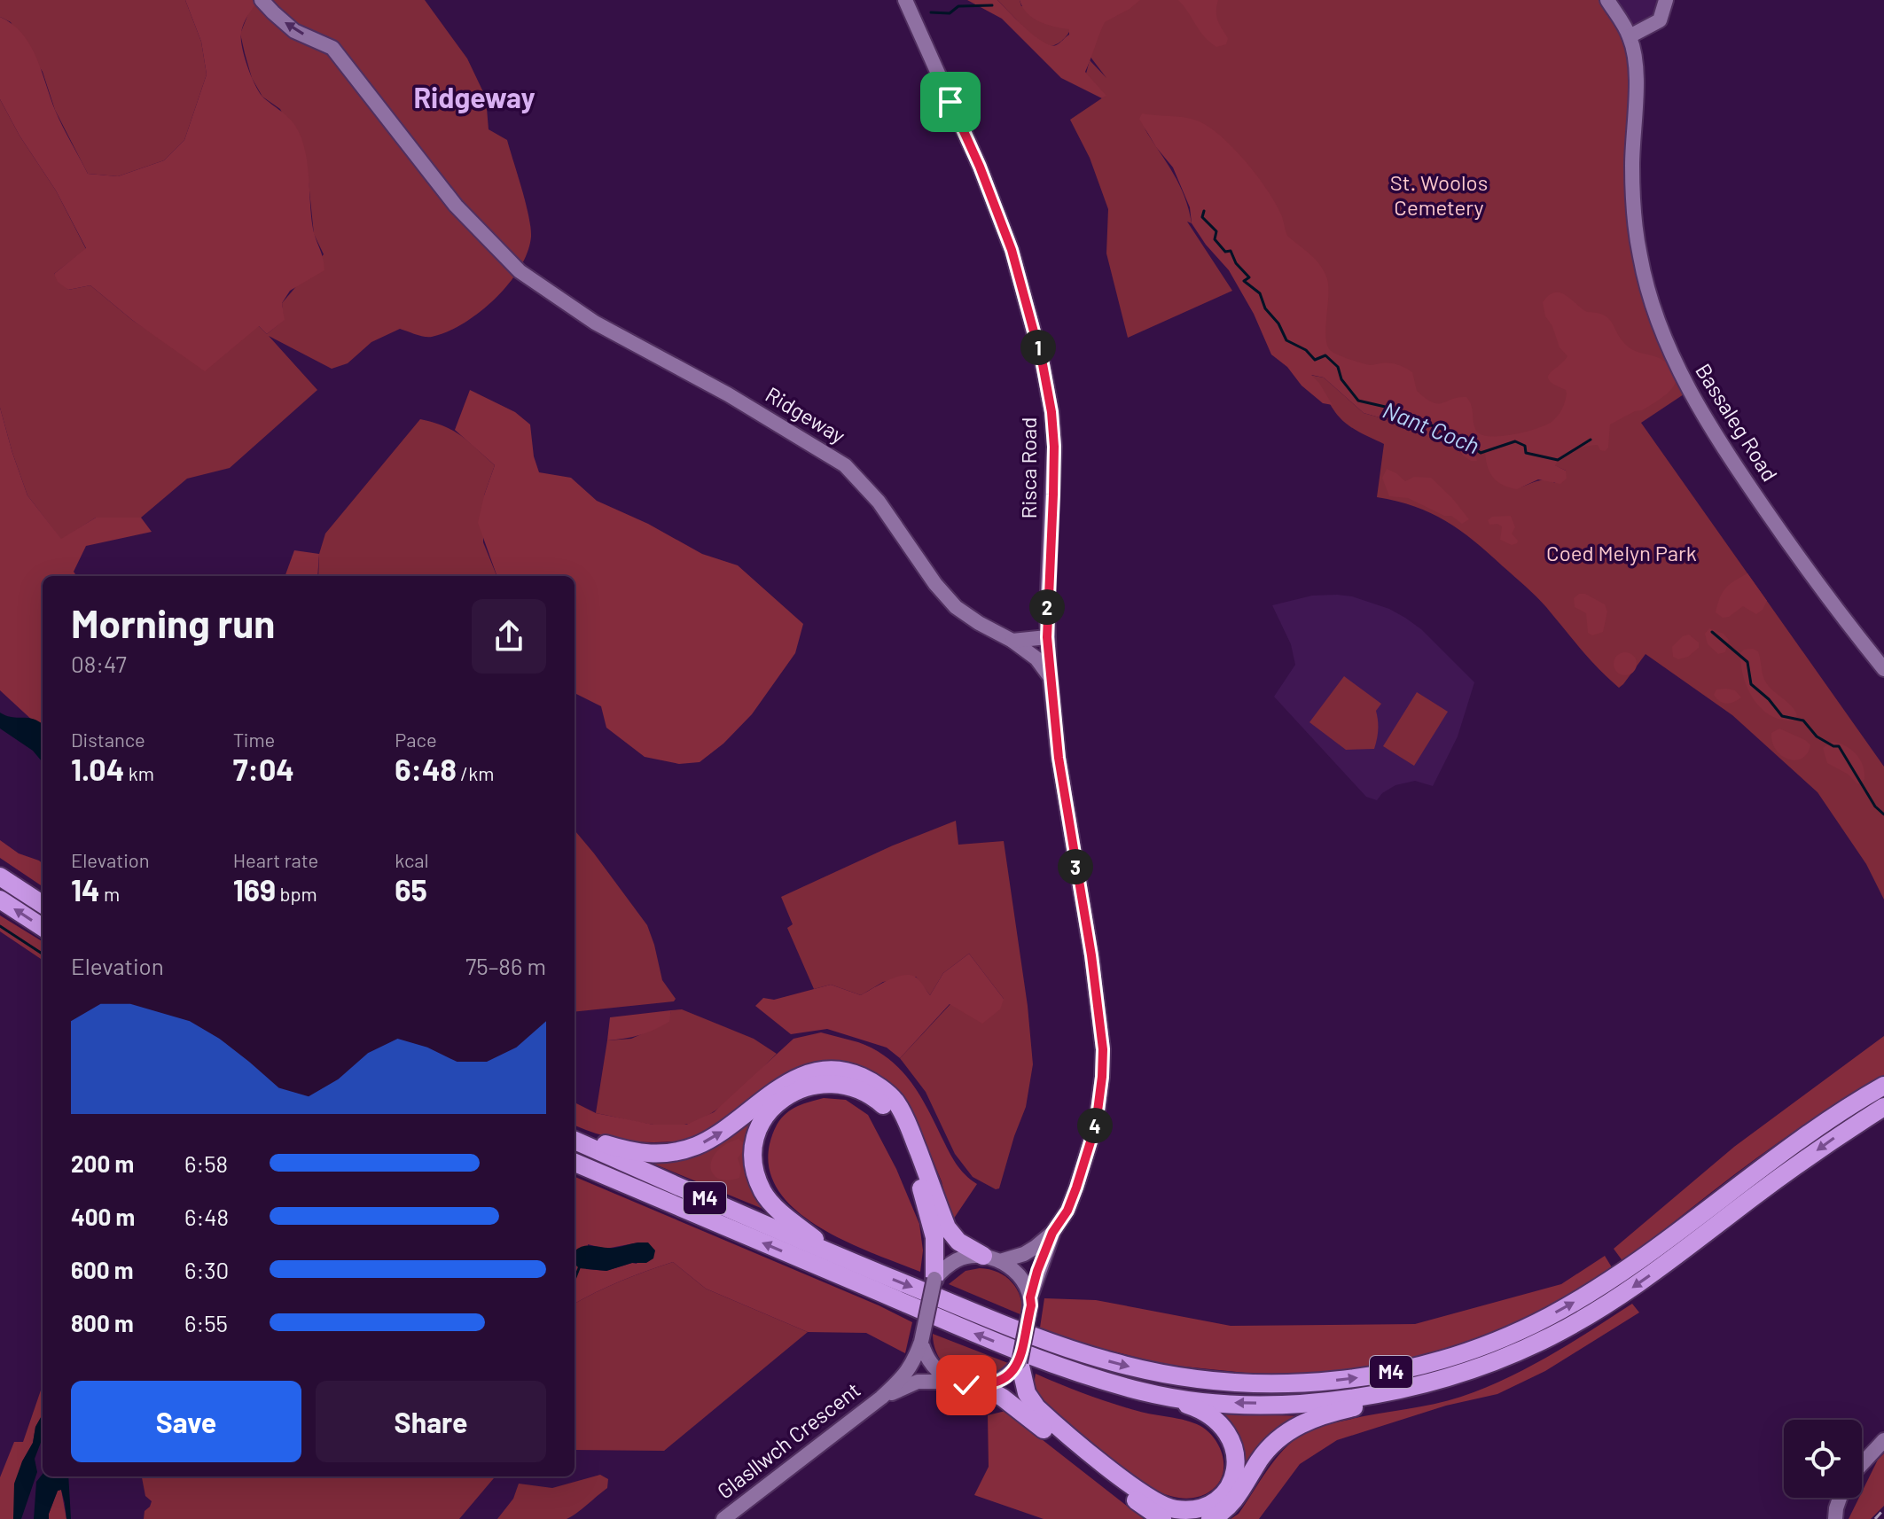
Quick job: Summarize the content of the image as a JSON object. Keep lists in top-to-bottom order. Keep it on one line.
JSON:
{"streets":{"highway":["M4"],"main road":["Ridgeway","Bassaleg Road","Risca Road","Glasllwch Crescent"]},"crossings":[["Ridgeway","Risca Road"],["M4","Glasllwch Crescent"]],"one_way":["Ridgeway"],"districts":["Ridgeway"],"water":["Nant Coch"],"parks":["St. Woolos Cemetery","Coed Melyn Park"],"page":{"pins":["1","2","3","4"],"heading":["Morning run","08:47"],"stats":[["Distance","1.04 km"],["Time","7:04"],["Pace","6:48 /km"],["Elevation","14 m"],["Heart rate","169 bpm"],["kcal","65"]],"chart":["Elevation","75–86 m"],"list":[{"name":"200 m","note":"6:58"},{"name":"400 m","note":"6:48"},{"name":"600 m","note":"6:30"},{"name":"800 m","note":"6:55"}],"buttons":["Save","Share"]}}
